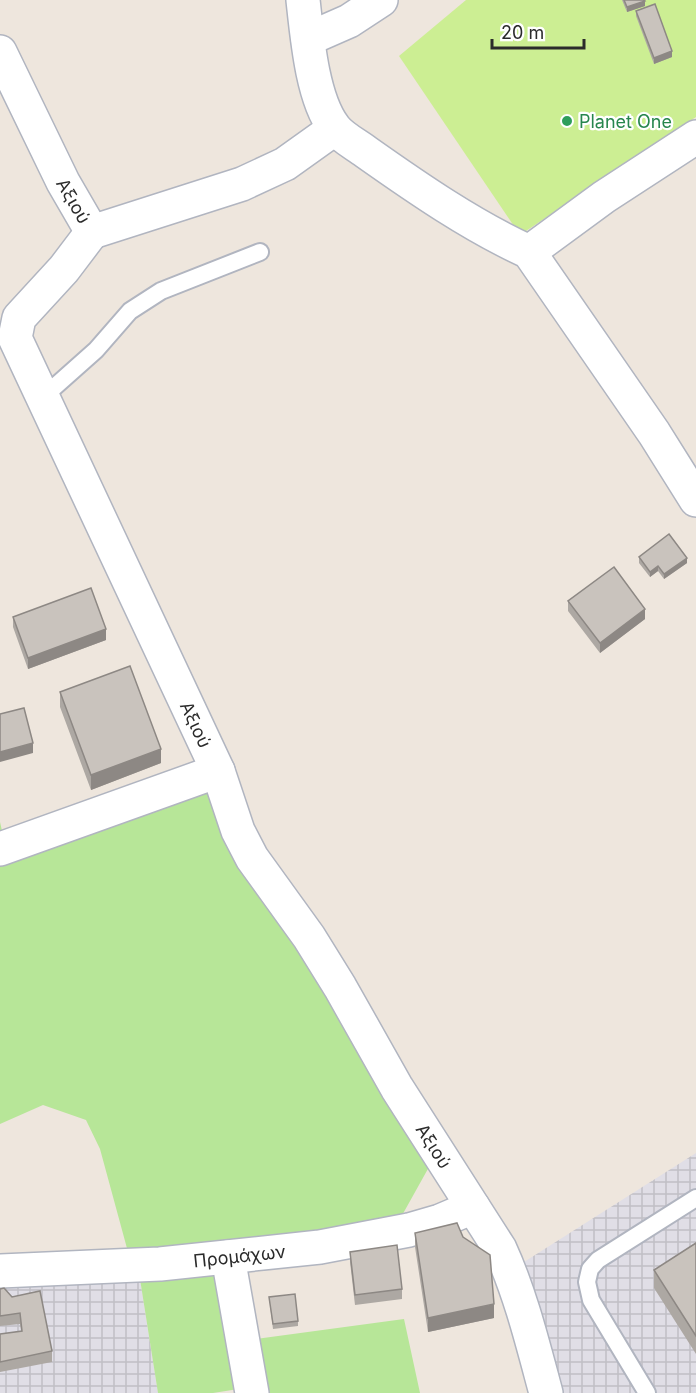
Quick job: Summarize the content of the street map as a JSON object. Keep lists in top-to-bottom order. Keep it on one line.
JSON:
{"streets":{"street":["Αξιού","Προμάχων"]},"crossings":[["Αξιού","Προμάχων"]],"places":["Planet One"],"scale_bar":"20 m"}
